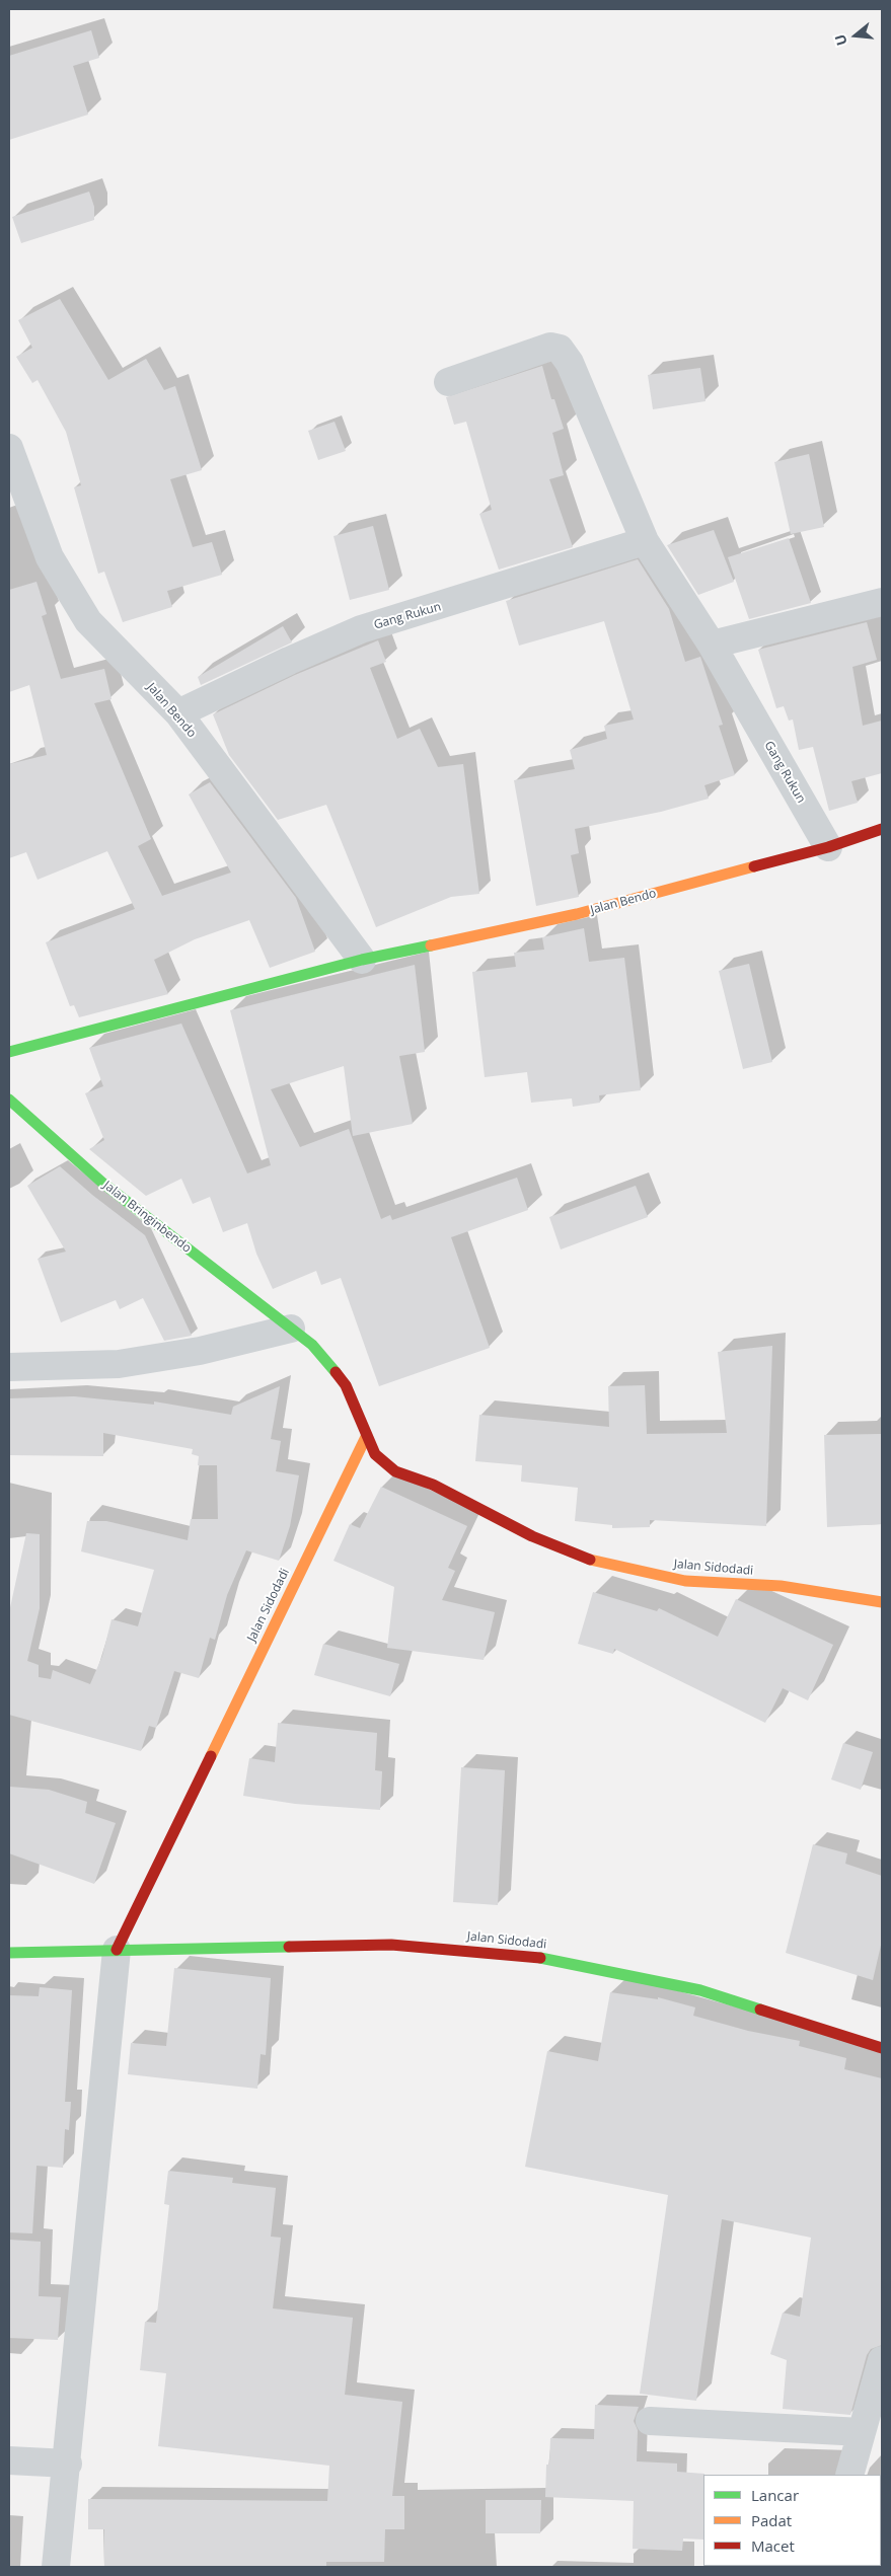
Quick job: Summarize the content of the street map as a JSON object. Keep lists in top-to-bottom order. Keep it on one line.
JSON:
{"streets":{"street":["Gang Rukun","Jalan Bendo","Jalan Bringinbendo","Jalan Sidodadi"]},"crossings":[["Gang Rukun","Jalan Bendo"],["Jalan Bringinbendo","Jalan Sidodadi"]],"legend":["Lancar","Padat","Macet"],"north":"left"}
